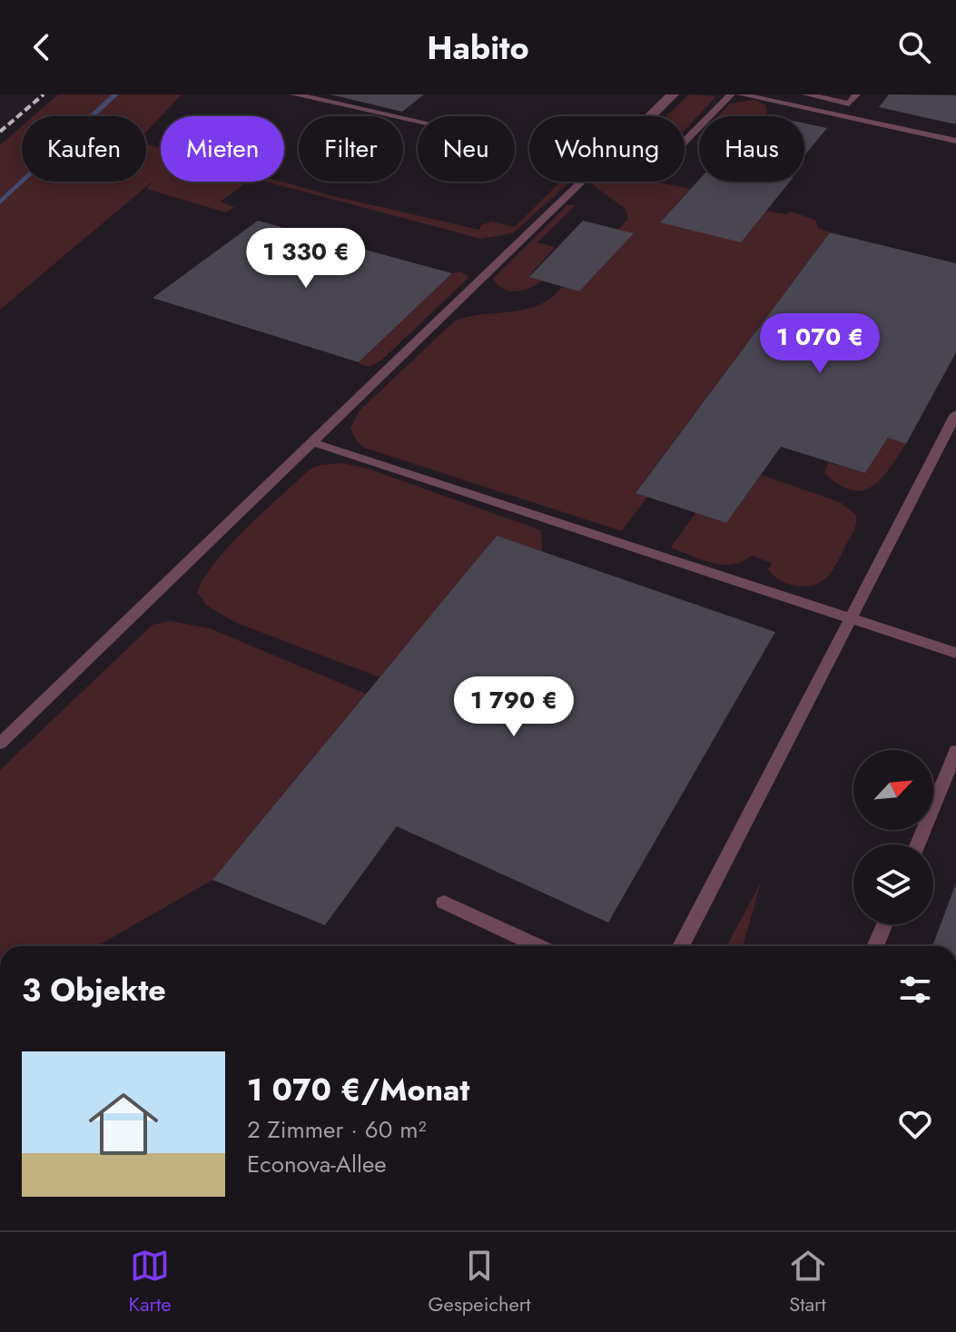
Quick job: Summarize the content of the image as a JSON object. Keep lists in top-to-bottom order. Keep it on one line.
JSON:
{"north":"top right","page":{"header":"Habito","chip":["Kaufen","Mieten","Filter","Neu","Wohnung","Haus"],"price":["1 330 €","1 070 €","1 790 €"],"heading":"3 Objekte","list":[{"name":"1 070 €/Monat","note":"2 Zimmer · 60 m² · Econova-Allee"}],"tabs":["Karte","Gespeichert","Start"]}}
